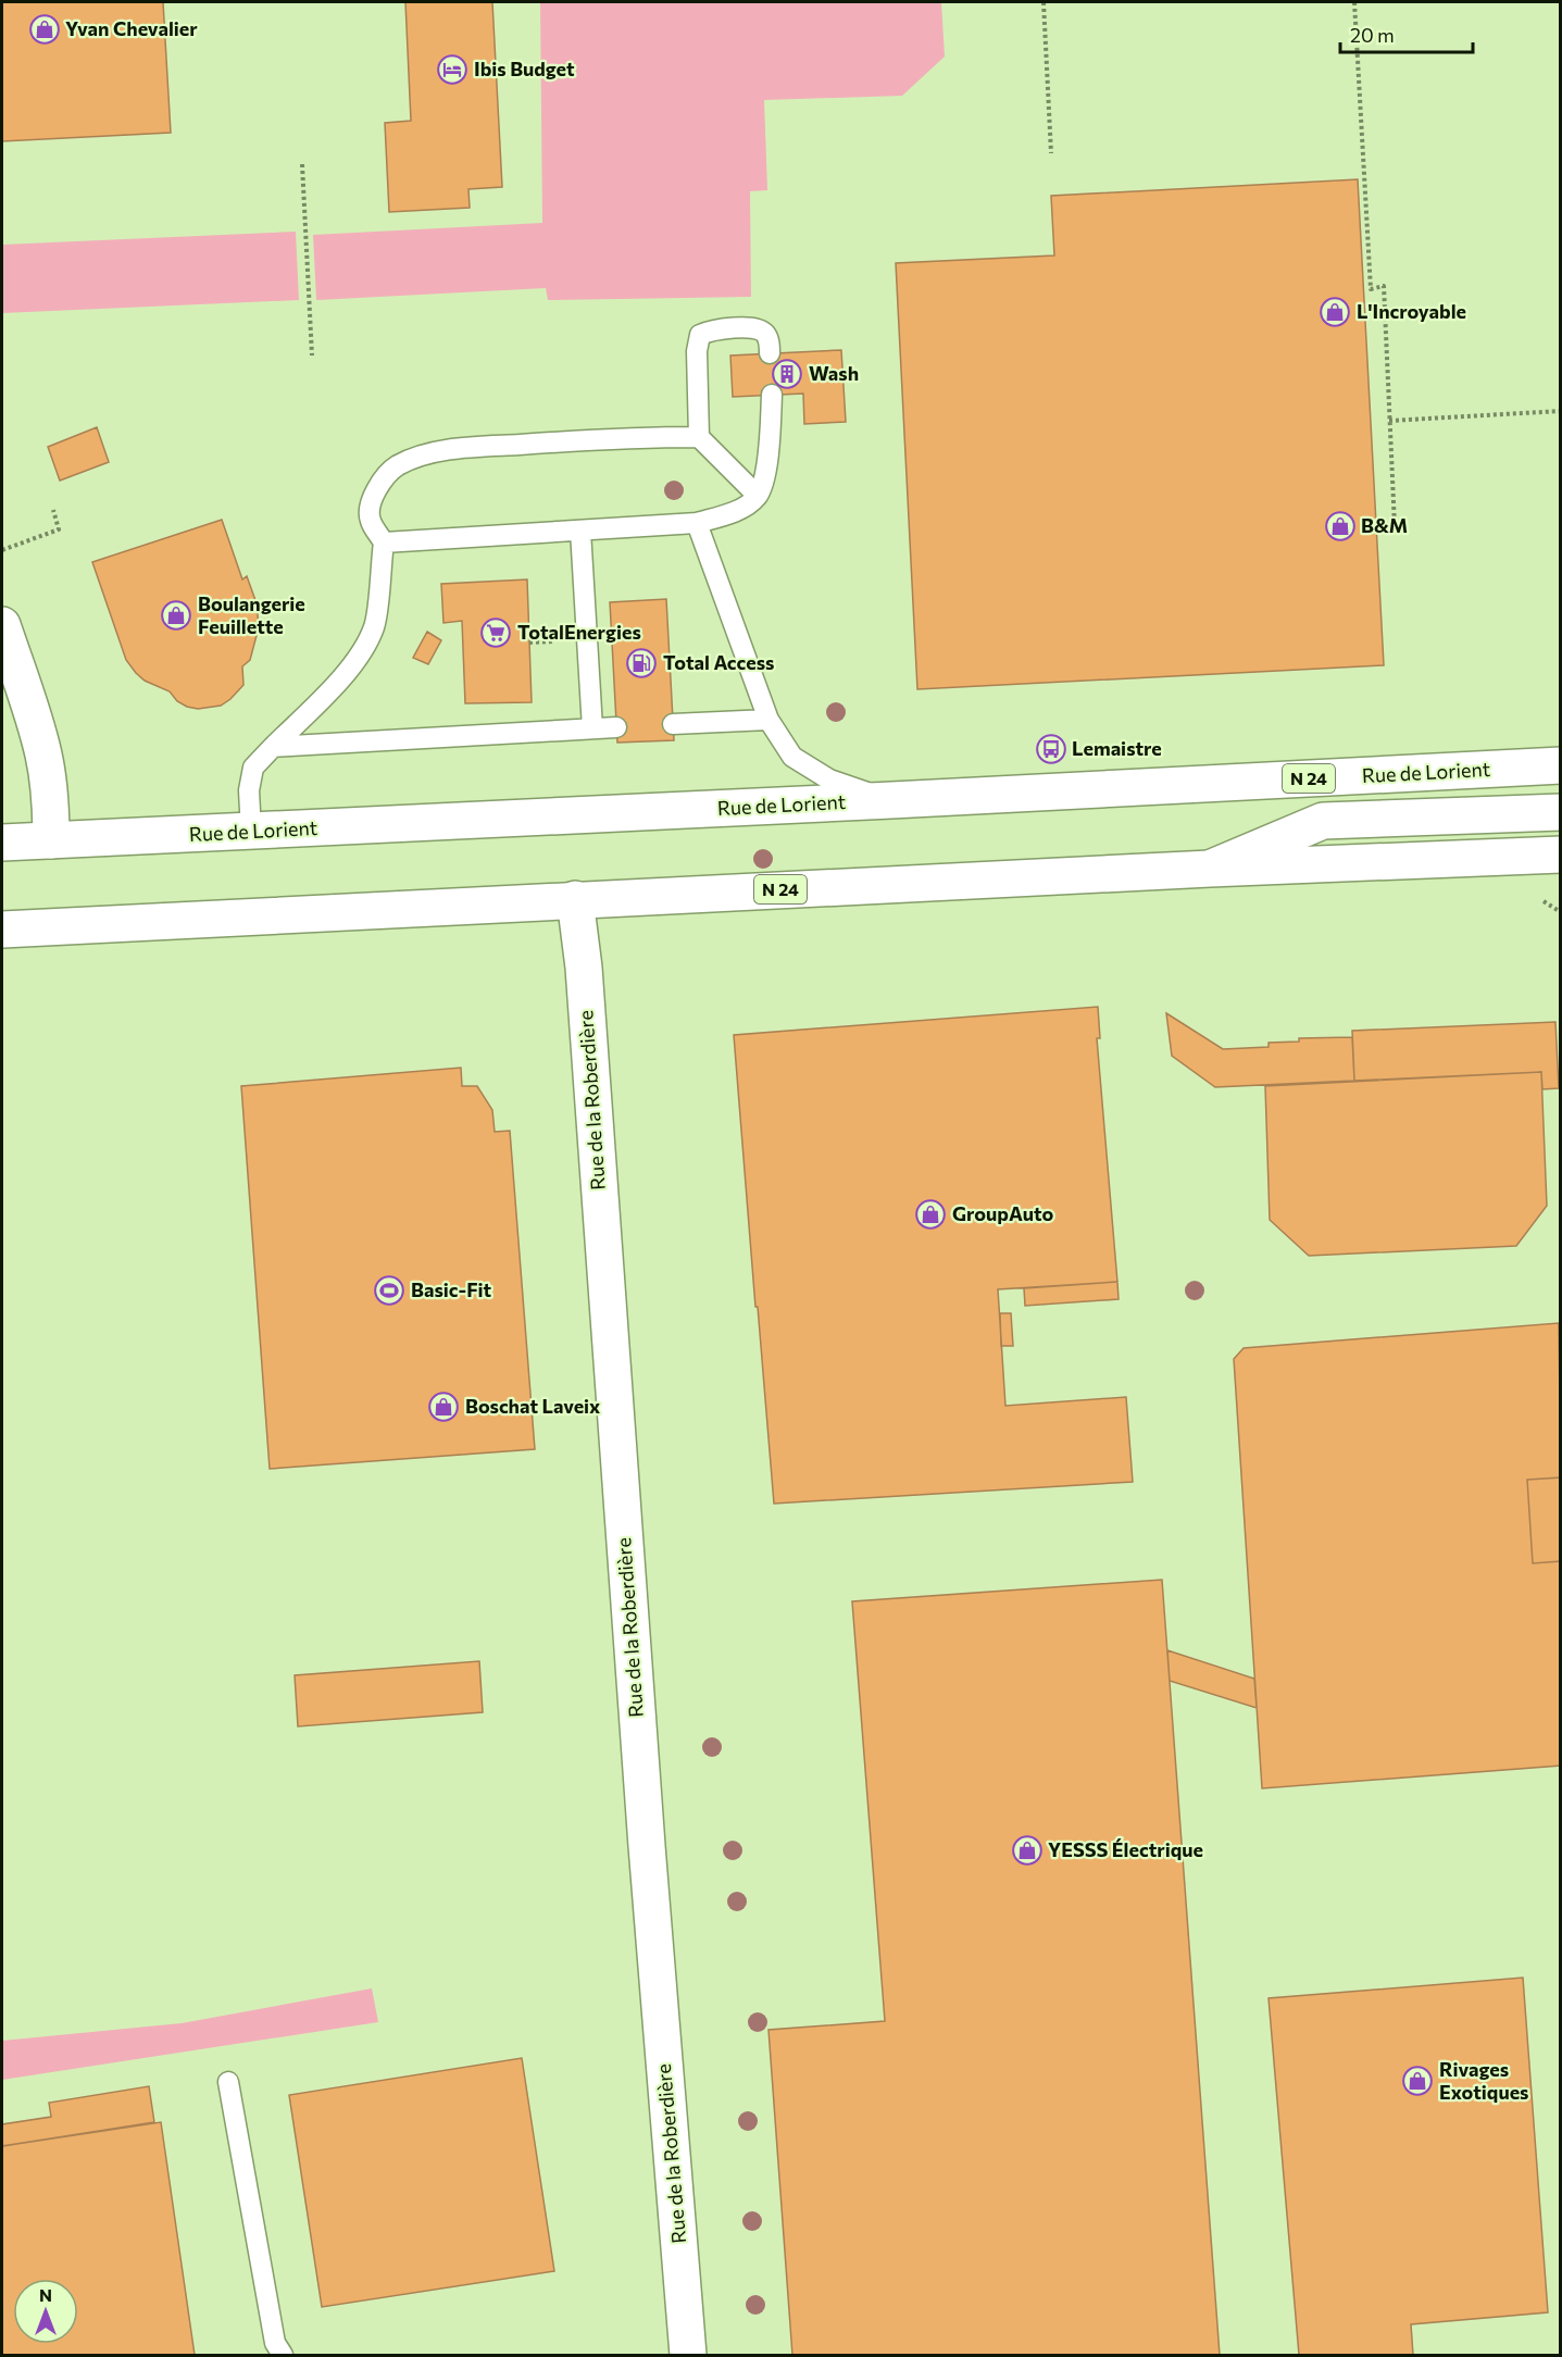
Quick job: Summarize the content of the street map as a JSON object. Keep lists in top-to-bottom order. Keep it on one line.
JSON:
{"streets":{"main road":["Rue de Lorient","N 24","Rue de la Roberdière"]},"crossings":[["N 24","Rue de la Roberdière"]],"places":{"shop":["Yvan Chevalier","L'Incroyable","B&M","Boulangerie Feuillette","GroupAuto","Boschat Laveix","YESSS Électrique","Rivages Exotiques"],"hotel":["Ibis Budget"],"building":["Wash"],"supermarket":["TotalEnergies"],"fuel station":["Total Access"],"bus stop":["Lemaistre"],"sports":["Basic-Fit"]},"scale_bar":"20 m","north":"top"}
